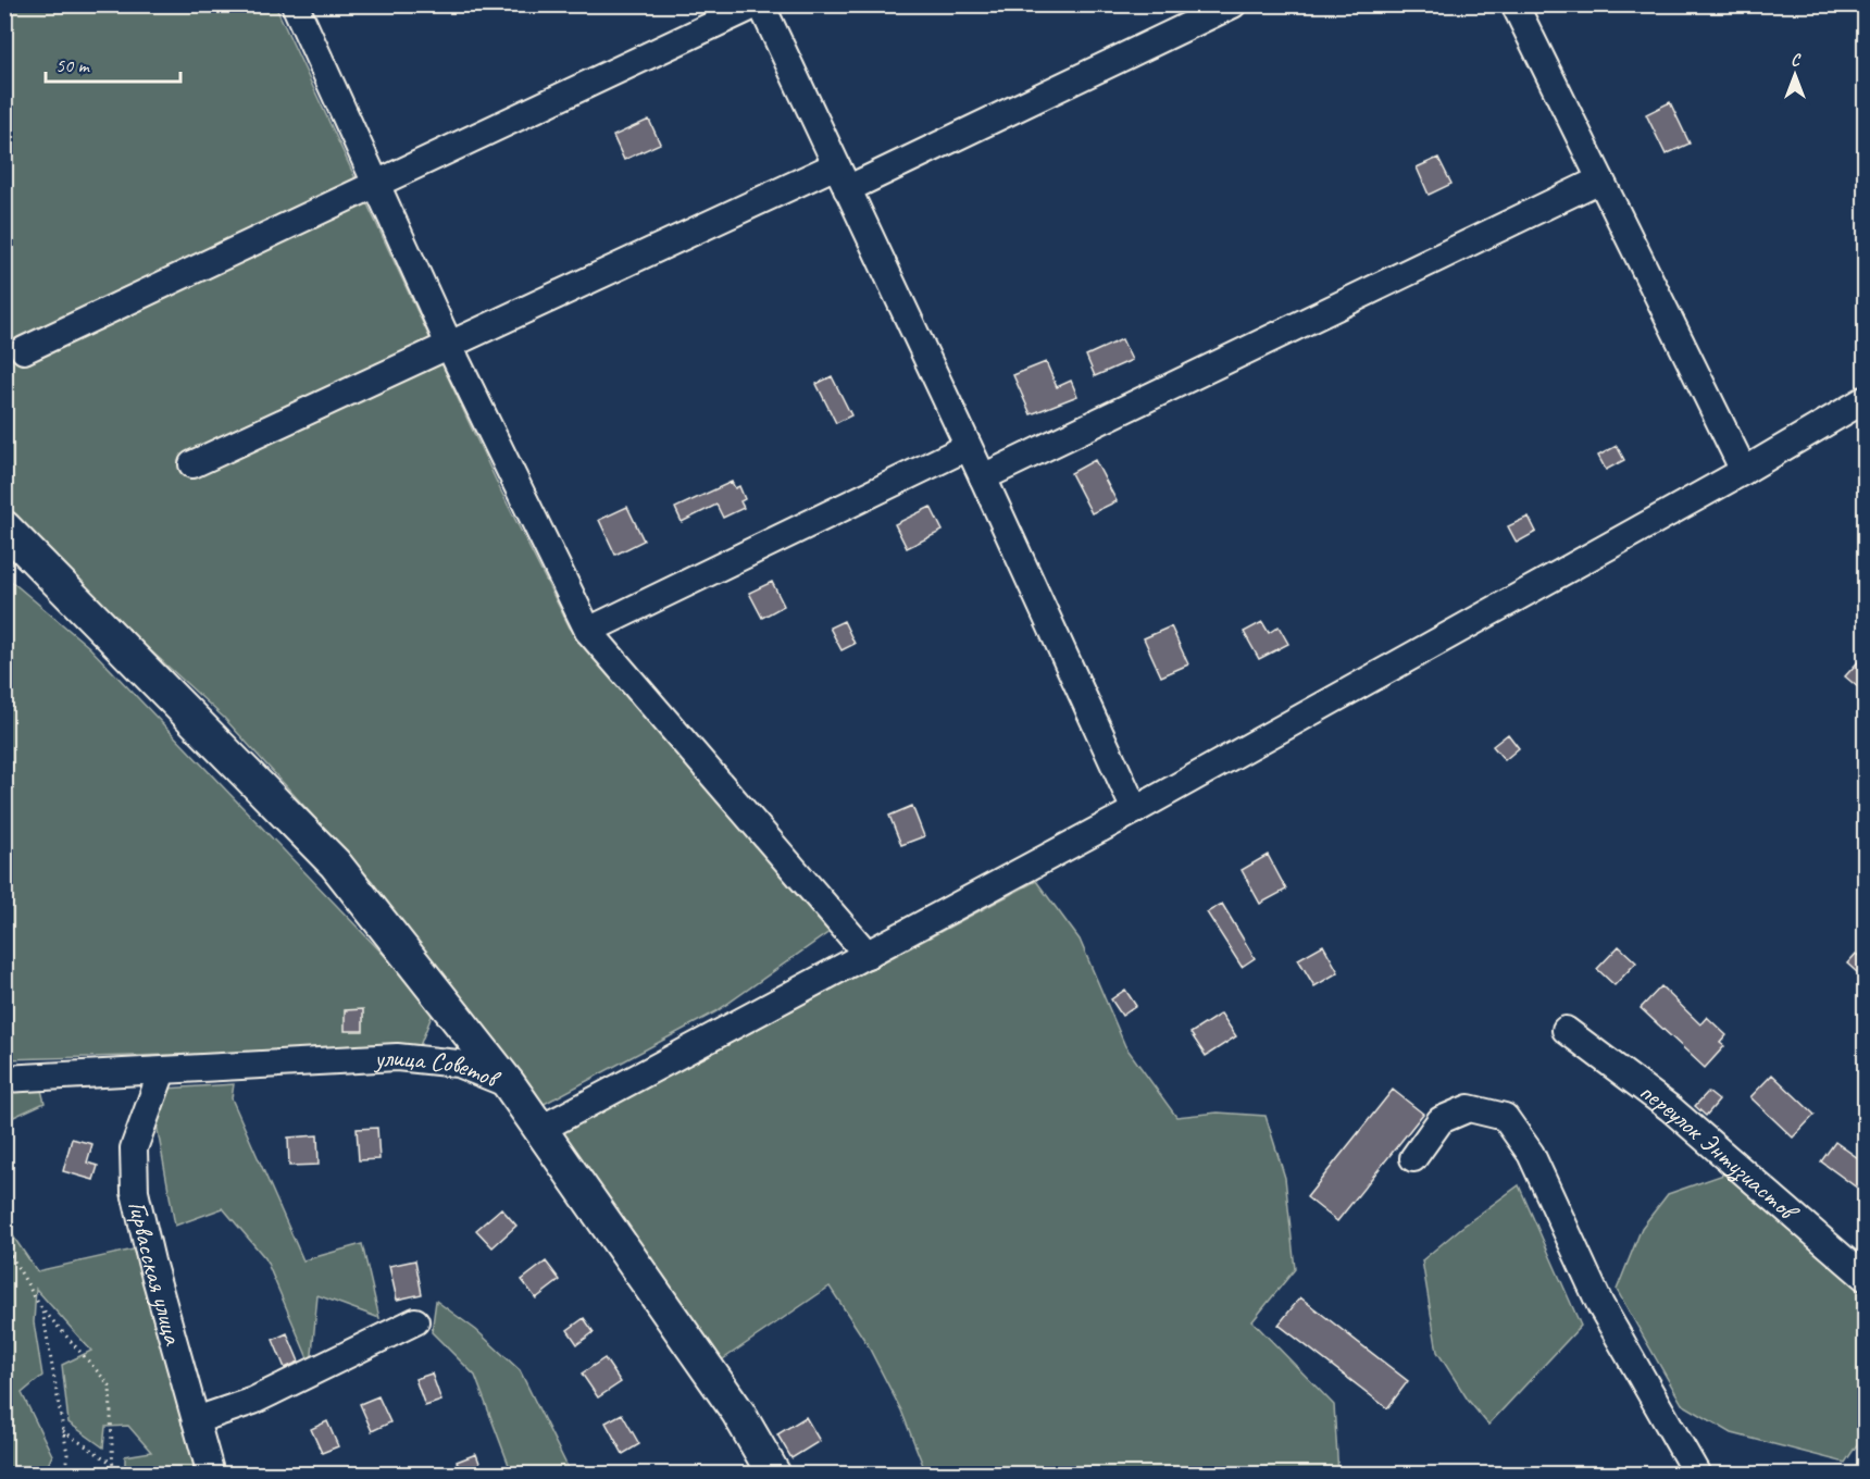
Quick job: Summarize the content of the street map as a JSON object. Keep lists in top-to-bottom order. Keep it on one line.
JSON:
{"streets":{"main road":["улица Советов"],"street":["переулок Энтузиастов","Гирвасская улица"]},"crossings":[["улица Советов","Гирвасская улица"]],"scale_bar":"50 m","north":"top"}
